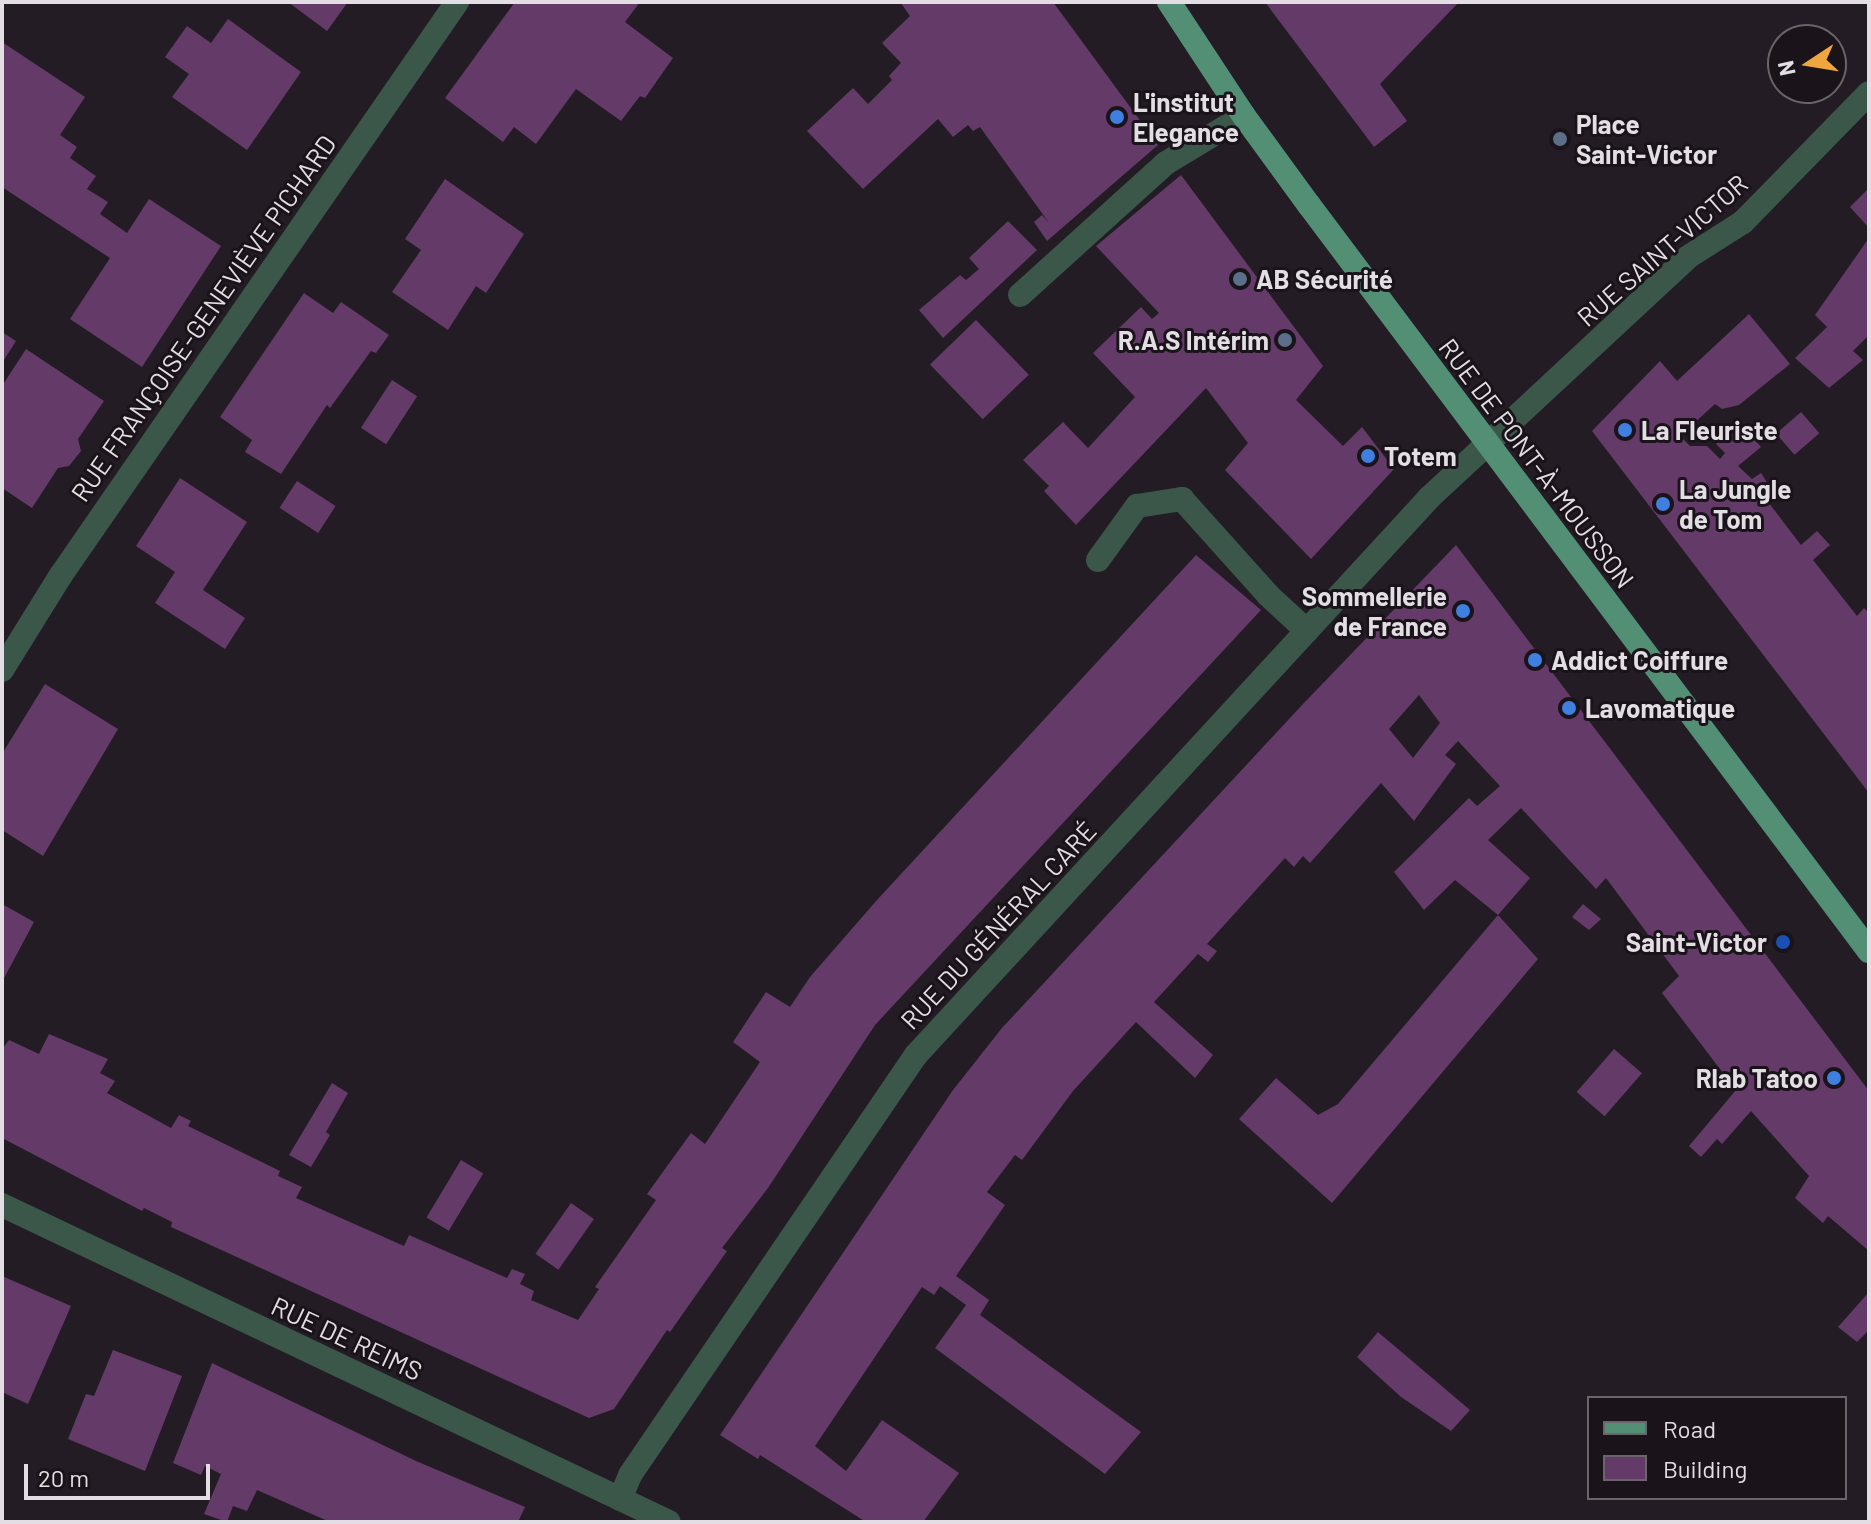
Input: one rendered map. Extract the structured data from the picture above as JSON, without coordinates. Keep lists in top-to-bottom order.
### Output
{
  "streets": {
    "main road": ["RUE DE PONT-À-MOUSSON"],
    "street": [
      "RUE SAINT-VICTOR",
      "RUE FRANÇOISE-GENEVIÈVE PICHARD",
      "RUE DU GÉNÉRAL CARÉ",
      "RUE DE REIMS"
    ]
  },
  "crossings": [
    ["RUE SAINT-VICTOR", "RUE DE PONT-À-MOUSSON"],
    ["RUE SAINT-VICTOR", "RUE DU GÉNÉRAL CARÉ"],
    ["RUE DE PONT-À-MOUSSON", "RUE DU GÉNÉRAL CARÉ"],
    ["RUE DU GÉNÉRAL CARÉ", "RUE DE REIMS"]
  ],
  "places": [
    "L'institut Elegance",
    "Place Saint-Victor",
    "AB Sécurité",
    "R.A.S Intérim",
    "La Fleuriste",
    "Totem",
    "La Jungle de Tom",
    "Sommellerie de France",
    "Addict Coiffure",
    "Lavomatique",
    "Saint-Victor",
    "Rlab Tatoo"
  ],
  "legend": ["Road", "Building"],
  "scale_bar": "20 m",
  "north": "left"
}
